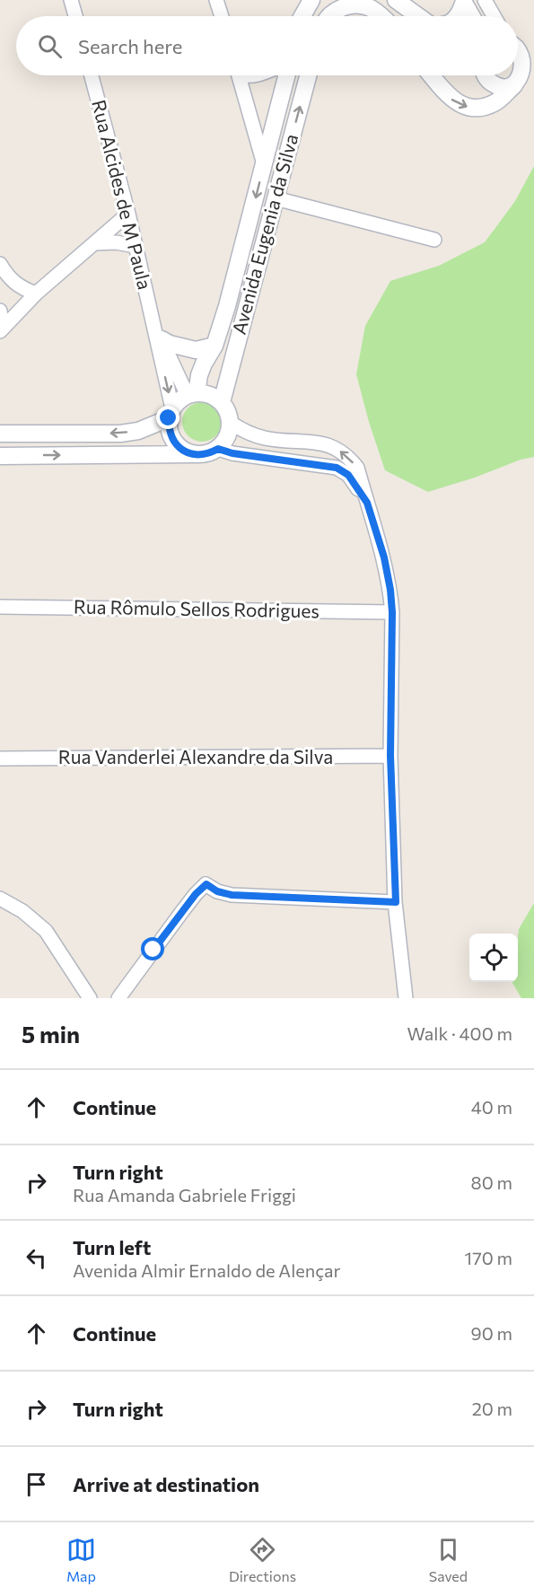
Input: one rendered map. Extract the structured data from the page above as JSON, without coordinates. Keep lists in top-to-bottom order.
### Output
{
  "streets": {
    "street": [
      "Rua Alcides de M Paula",
      "Avenida Eugenia da Silva",
      "Rua Rômulo Sellos Rodrigues",
      "Rua Vanderlei Alexandre da Silva"
    ]
  },
  "page": {
    "search": "Search here",
    "heading": ["5 min", "Walk · 400 m"],
    "list": [
      ["Continue", "40 m"],
      ["Turn right", "Rua Amanda Gabriele Friggi", "80 m"],
      ["Turn left", "Avenida Almir Ernaldo de Alençar", "170 m"],
      ["Continue", "90 m"],
      ["Turn right", "20 m"],
      "Arrive at destination"
    ],
    "nav": ["Map", "Directions", "Saved"]
  }
}
